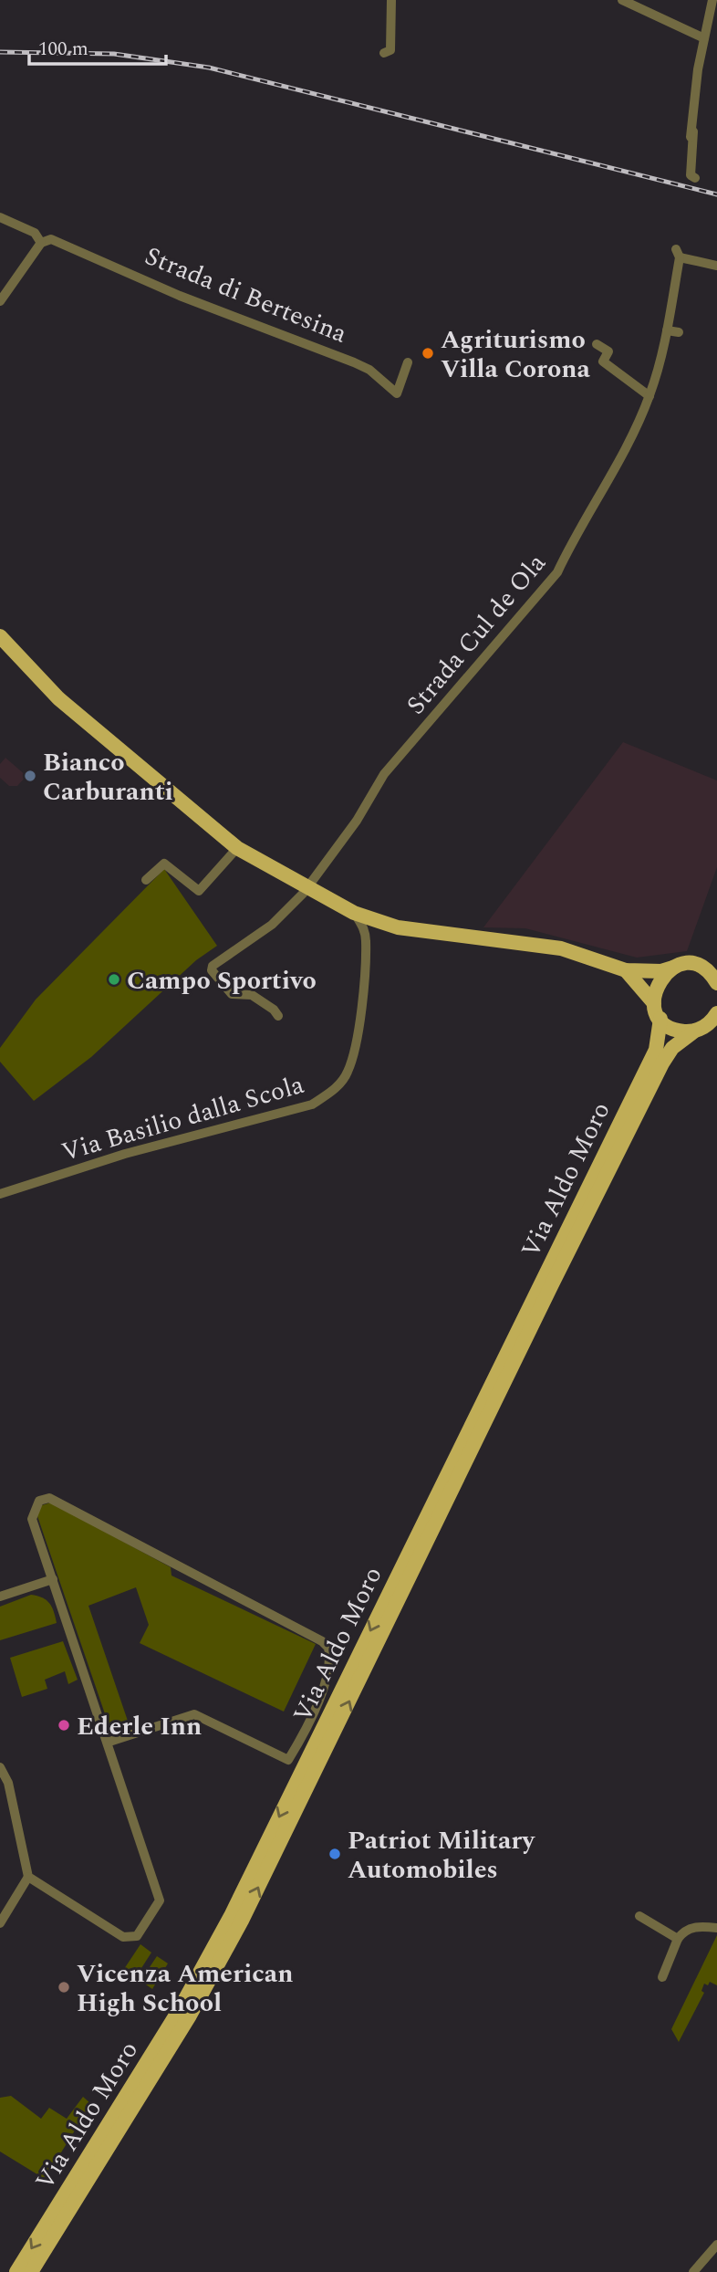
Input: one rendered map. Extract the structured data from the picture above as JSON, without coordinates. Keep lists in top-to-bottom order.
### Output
{
  "streets": {
    "main road": ["Via Aldo Moro"],
    "street": ["Strada di Bertesina", "Strada Cul de Ola", "Via Basilio dalla Scola"]
  },
  "places": [
    "Agriturismo Villa Corona",
    "Bianco Carburanti",
    "Campo Sportivo",
    "Ederle Inn",
    "Patriot Military Automobiles",
    "Vicenza American High School"
  ],
  "scale_bar": "100 m"
}
